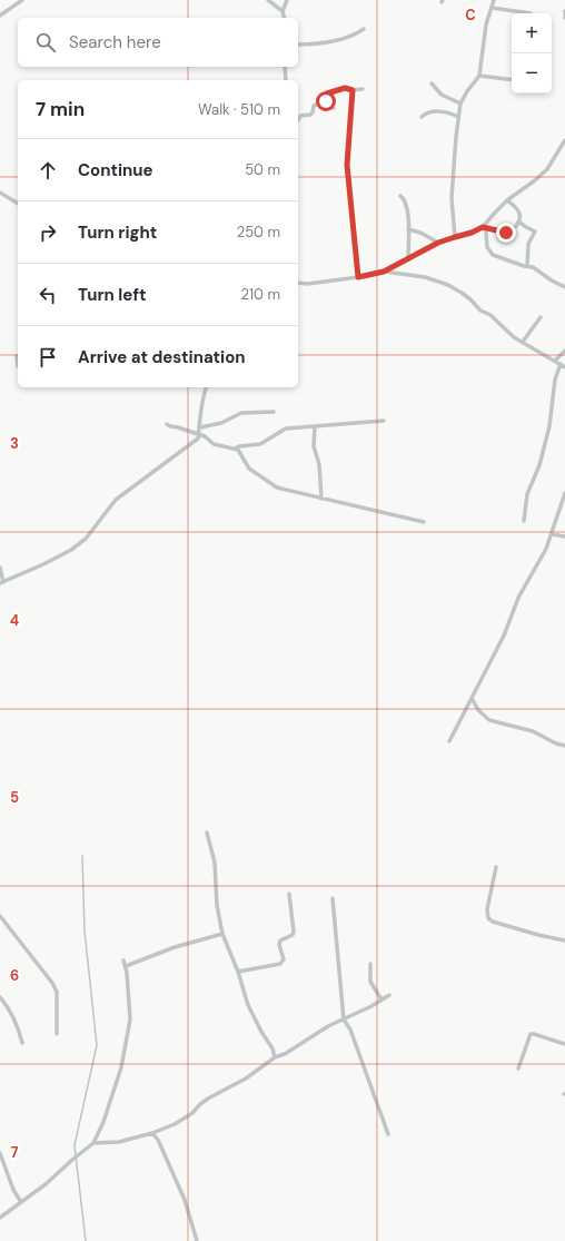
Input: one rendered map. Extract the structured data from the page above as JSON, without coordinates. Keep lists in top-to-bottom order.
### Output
{
  "page": {
    "map_buttons": ["+", "−"],
    "search": "Search here",
    "heading": ["7 min", "Walk · 510 m"],
    "list": [
      ["Continue", "50 m"],
      ["Turn right", "250 m"],
      ["Turn left", "210 m"],
      "Arrive at destination"
    ]
  },
  "grid": {
    "columns": ["C"],
    "rows": [
      "3",
      "4",
      "5",
      "6",
      "7"
    ]
  }
}
